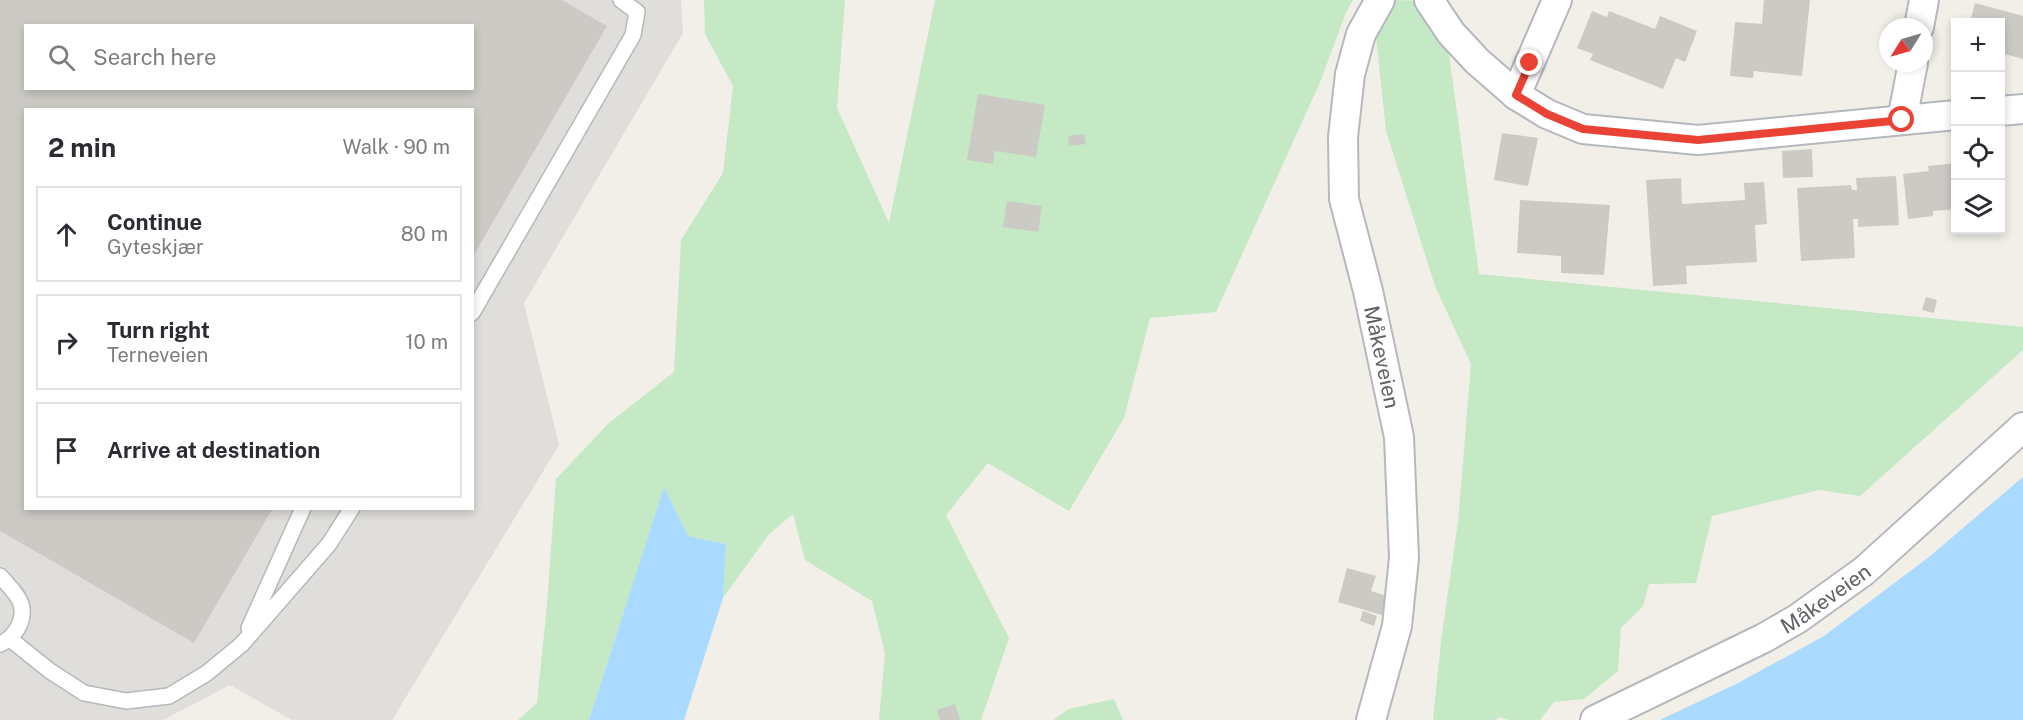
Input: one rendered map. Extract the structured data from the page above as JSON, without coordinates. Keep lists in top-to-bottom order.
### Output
{
  "streets": {
    "street": ["Måkeveien"]
  },
  "north": "bottom left",
  "page": {
    "map_buttons": ["+", "−"],
    "search": "Search here",
    "heading": ["2 min", "Walk · 90 m"],
    "list": [
      ["Continue", "Gyteskjær", "80 m"],
      ["Turn right", "Terneveien", "10 m"],
      "Arrive at destination"
    ]
  }
}
